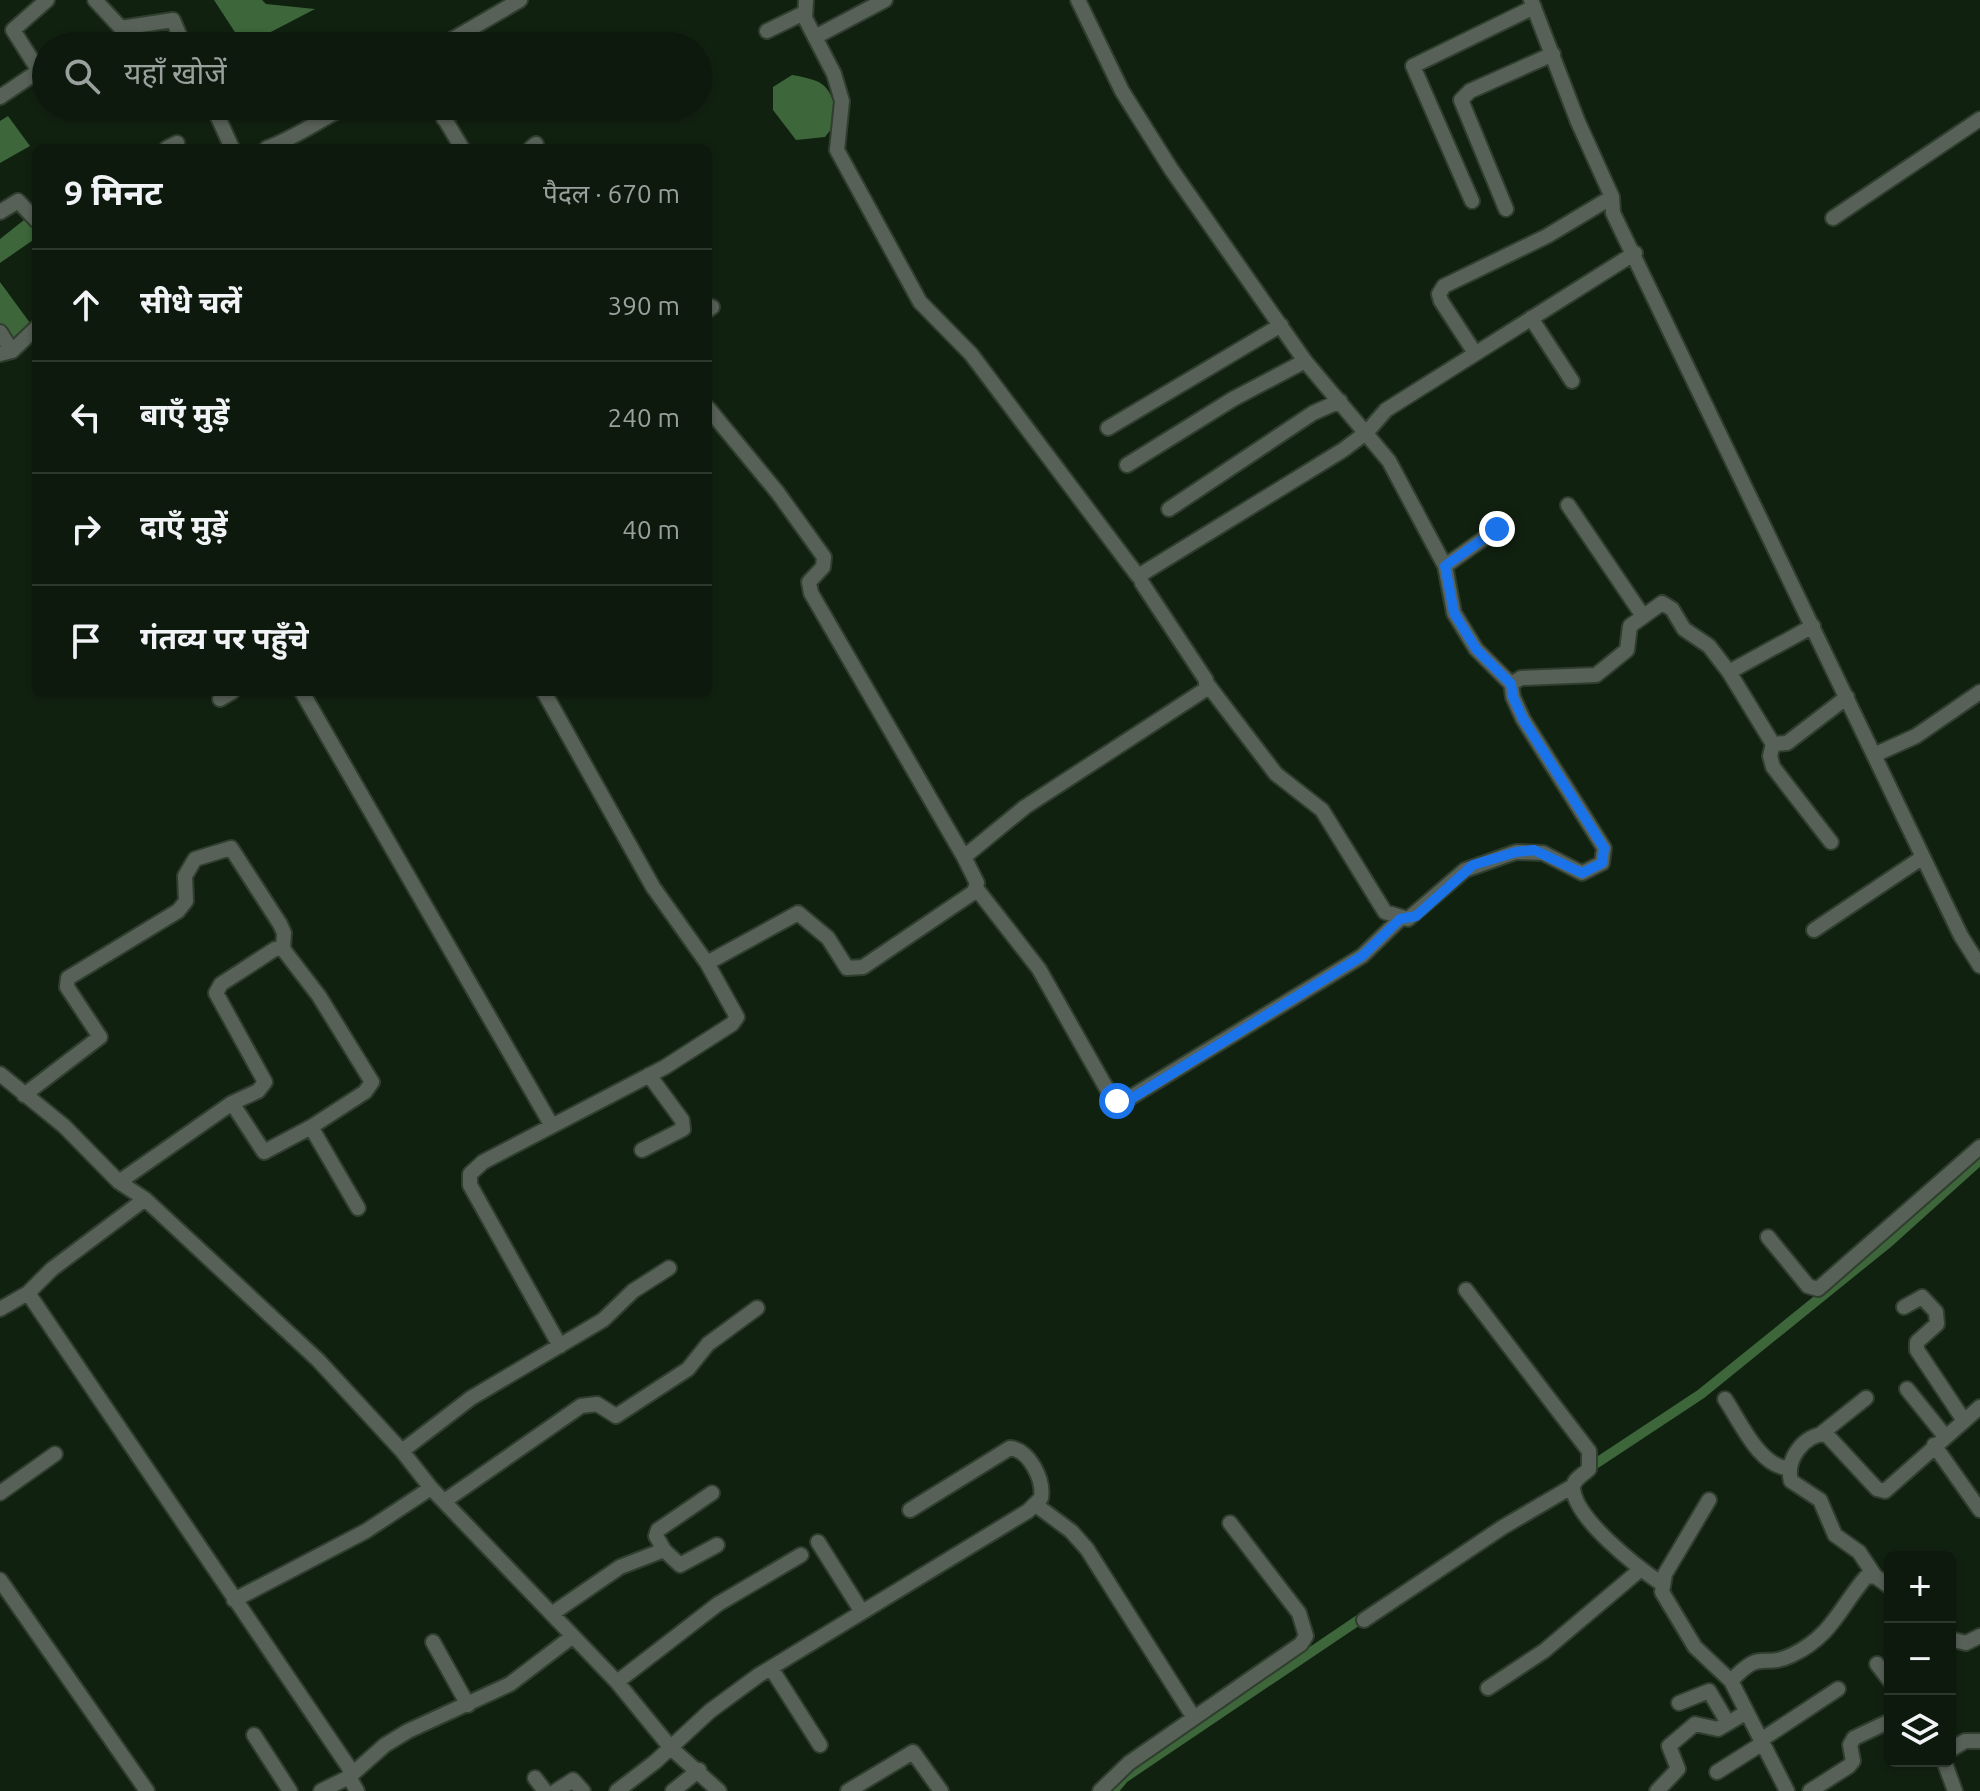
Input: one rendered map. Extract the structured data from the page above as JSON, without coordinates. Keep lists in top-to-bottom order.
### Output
{
  "page": {
    "search": "यहाँ खोजें",
    "heading": ["9 मिनट", "पैदल · 670 m"],
    "list": [
      ["सीधे चलें", "390 m"],
      ["बाएँ मुड़ें", "240 m"],
      ["दाएँ मुड़ें", "40 m"],
      "गंतव्य पर पहुँचे"
    ],
    "map_buttons": ["+", "−"]
  }
}
